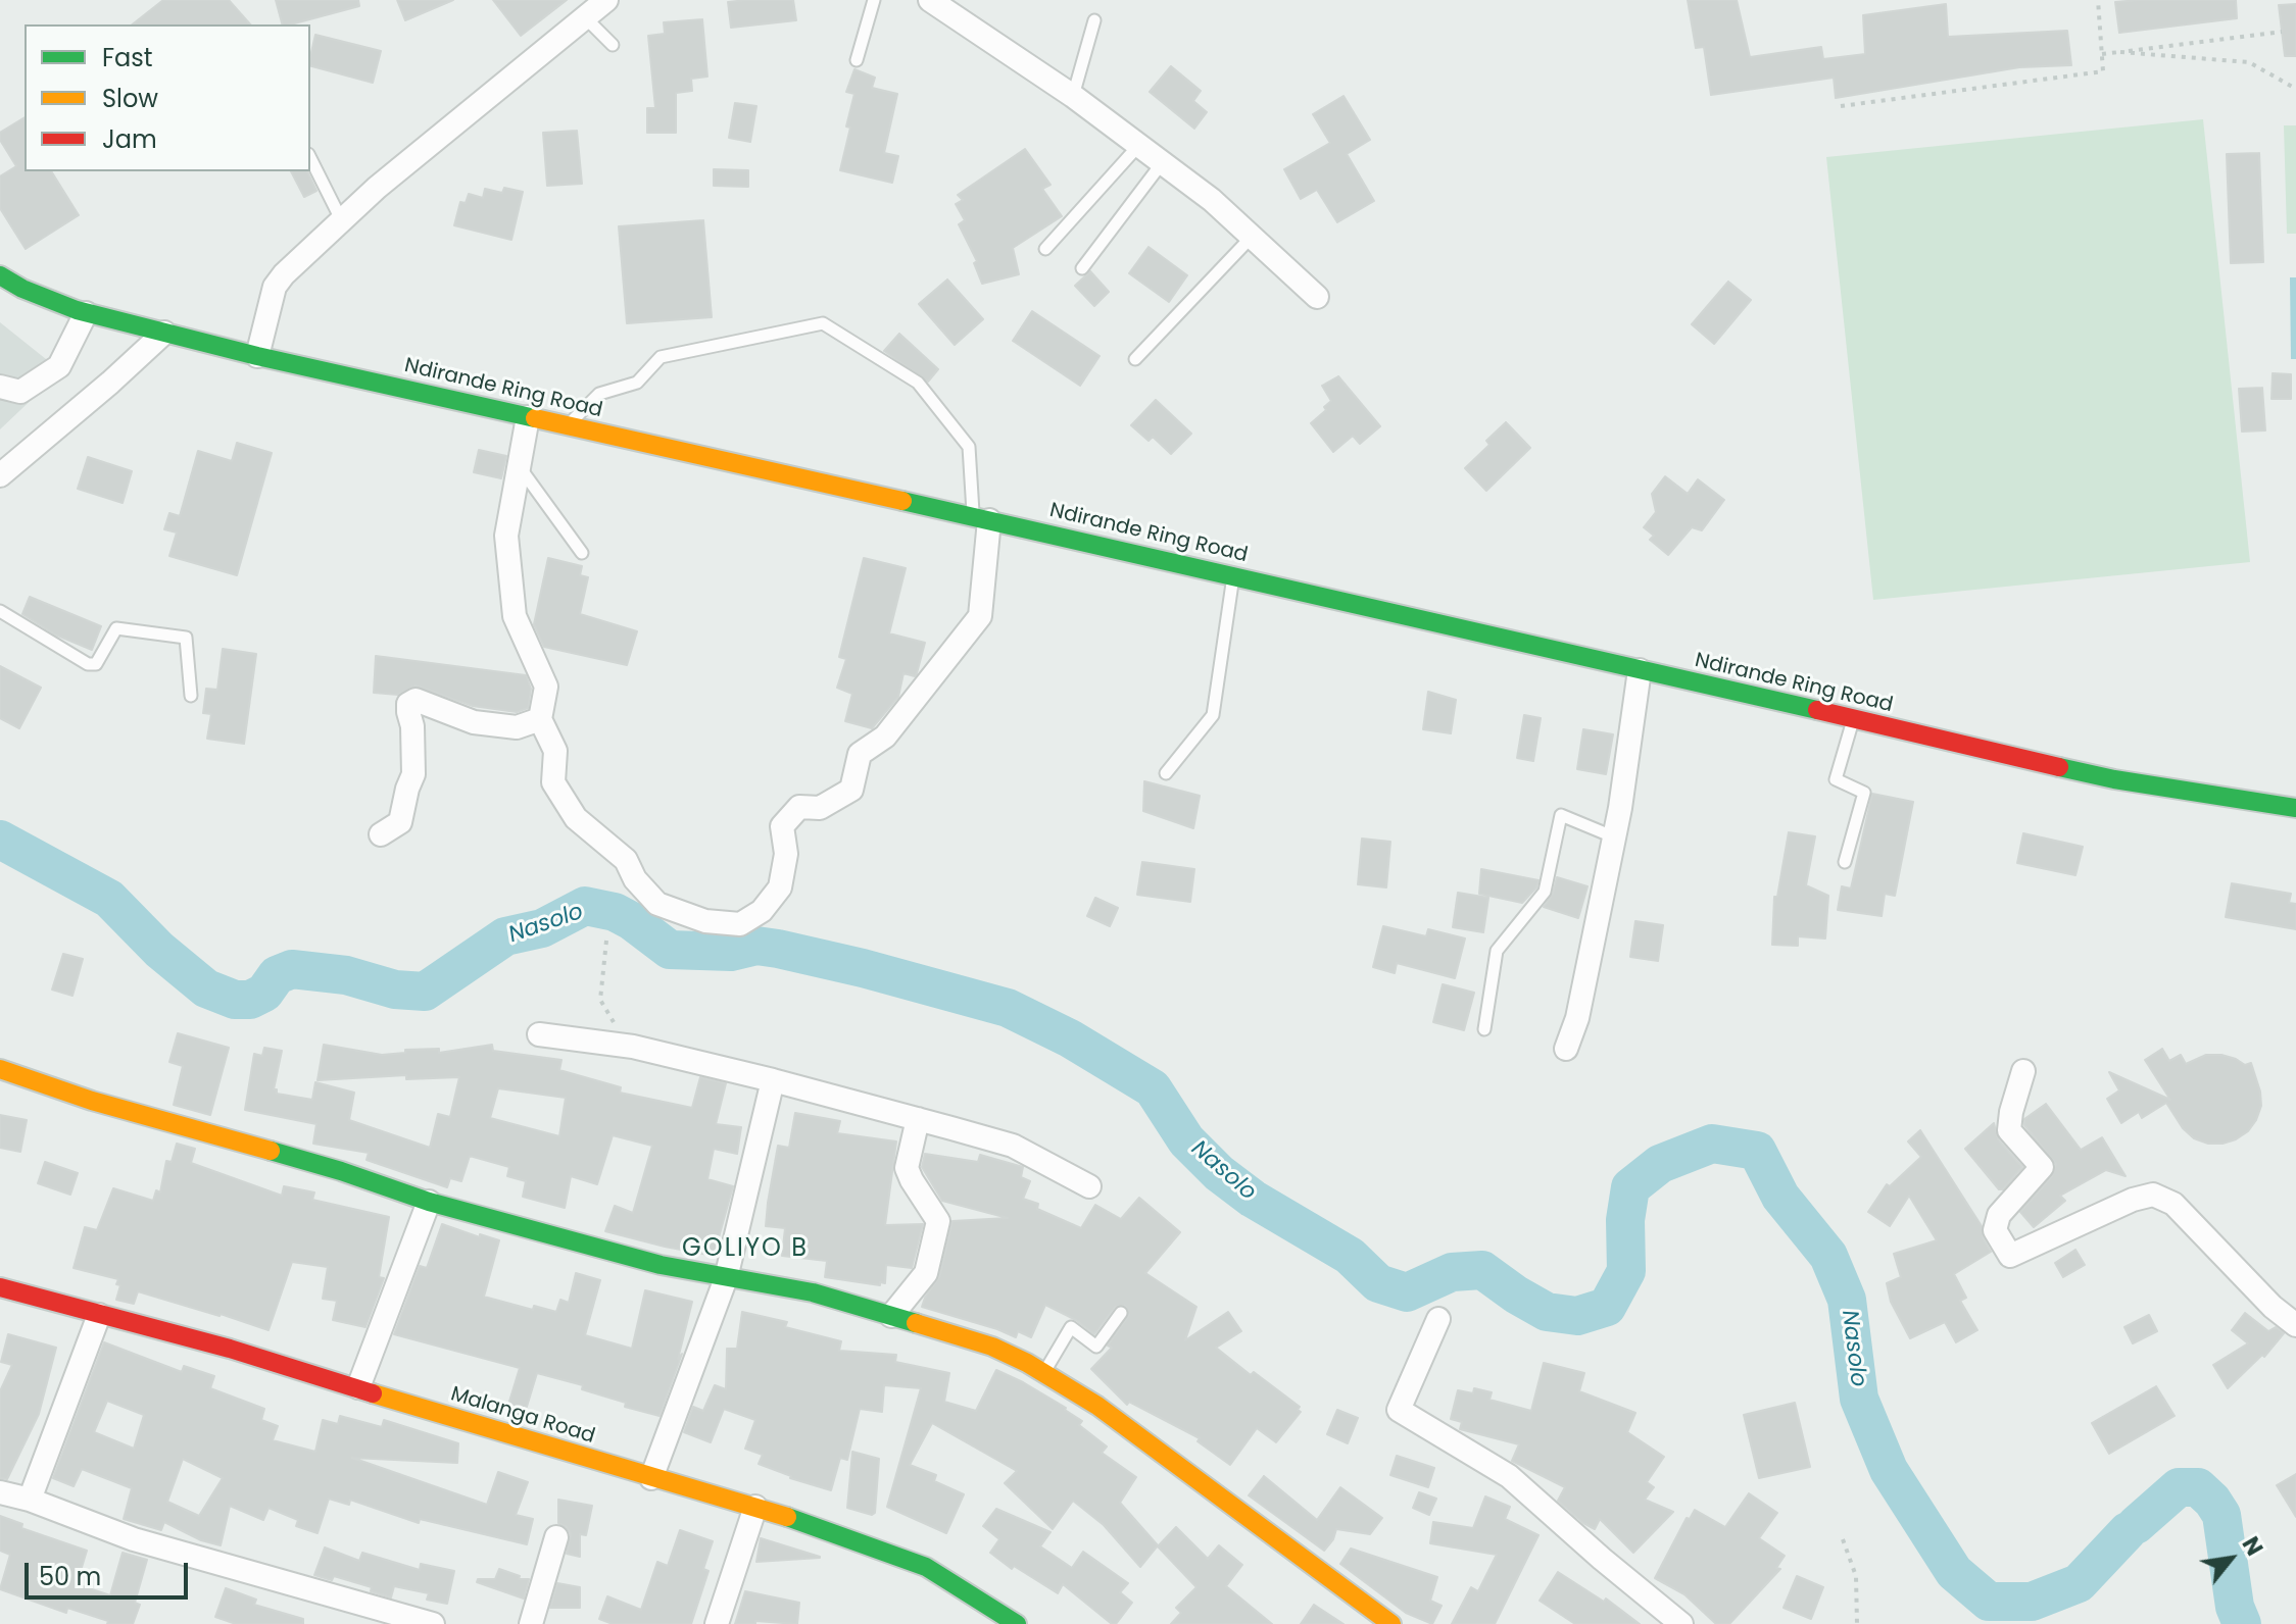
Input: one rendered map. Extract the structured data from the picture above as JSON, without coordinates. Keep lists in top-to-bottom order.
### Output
{
  "streets": {
    "street": ["Ndirande Ring Road", "Malanga Road"]
  },
  "districts": ["GOLIYO B"],
  "water": ["Nasolo"],
  "legend": ["Fast", "Slow", "Jam"],
  "scale_bar": "50 m",
  "north": "top right"
}
